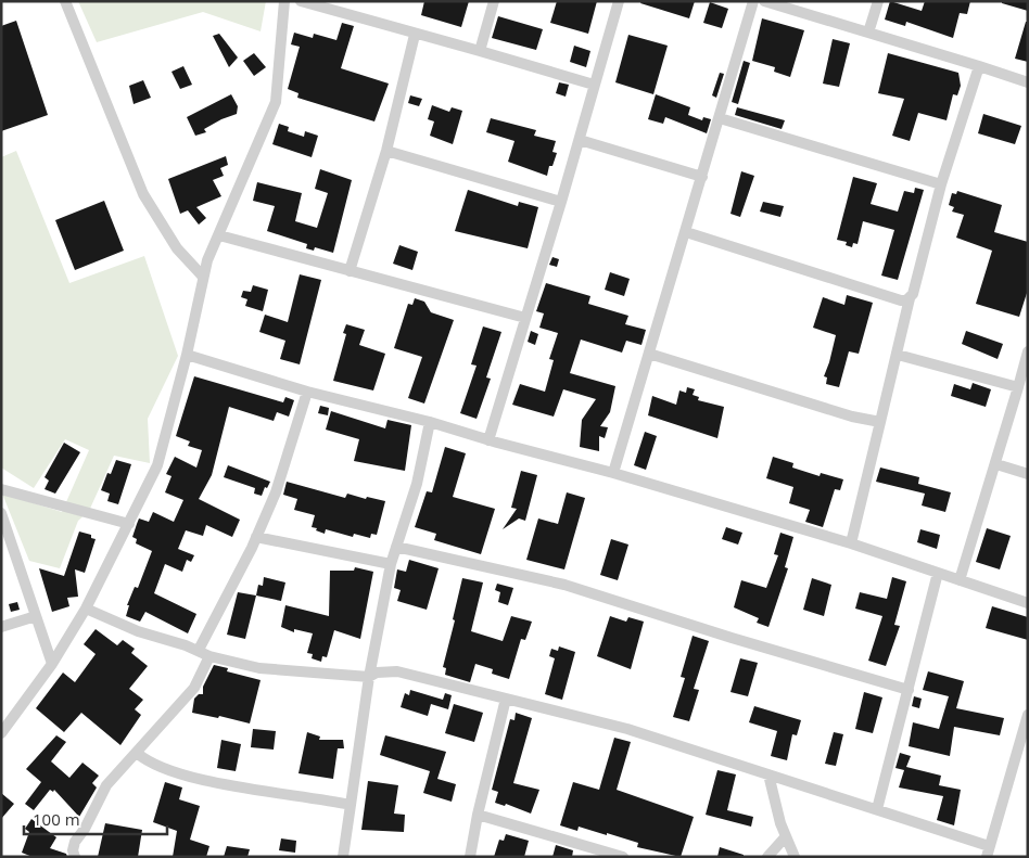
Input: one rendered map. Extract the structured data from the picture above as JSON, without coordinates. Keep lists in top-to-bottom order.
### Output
{
  "scale_bar": "100 m"
}
